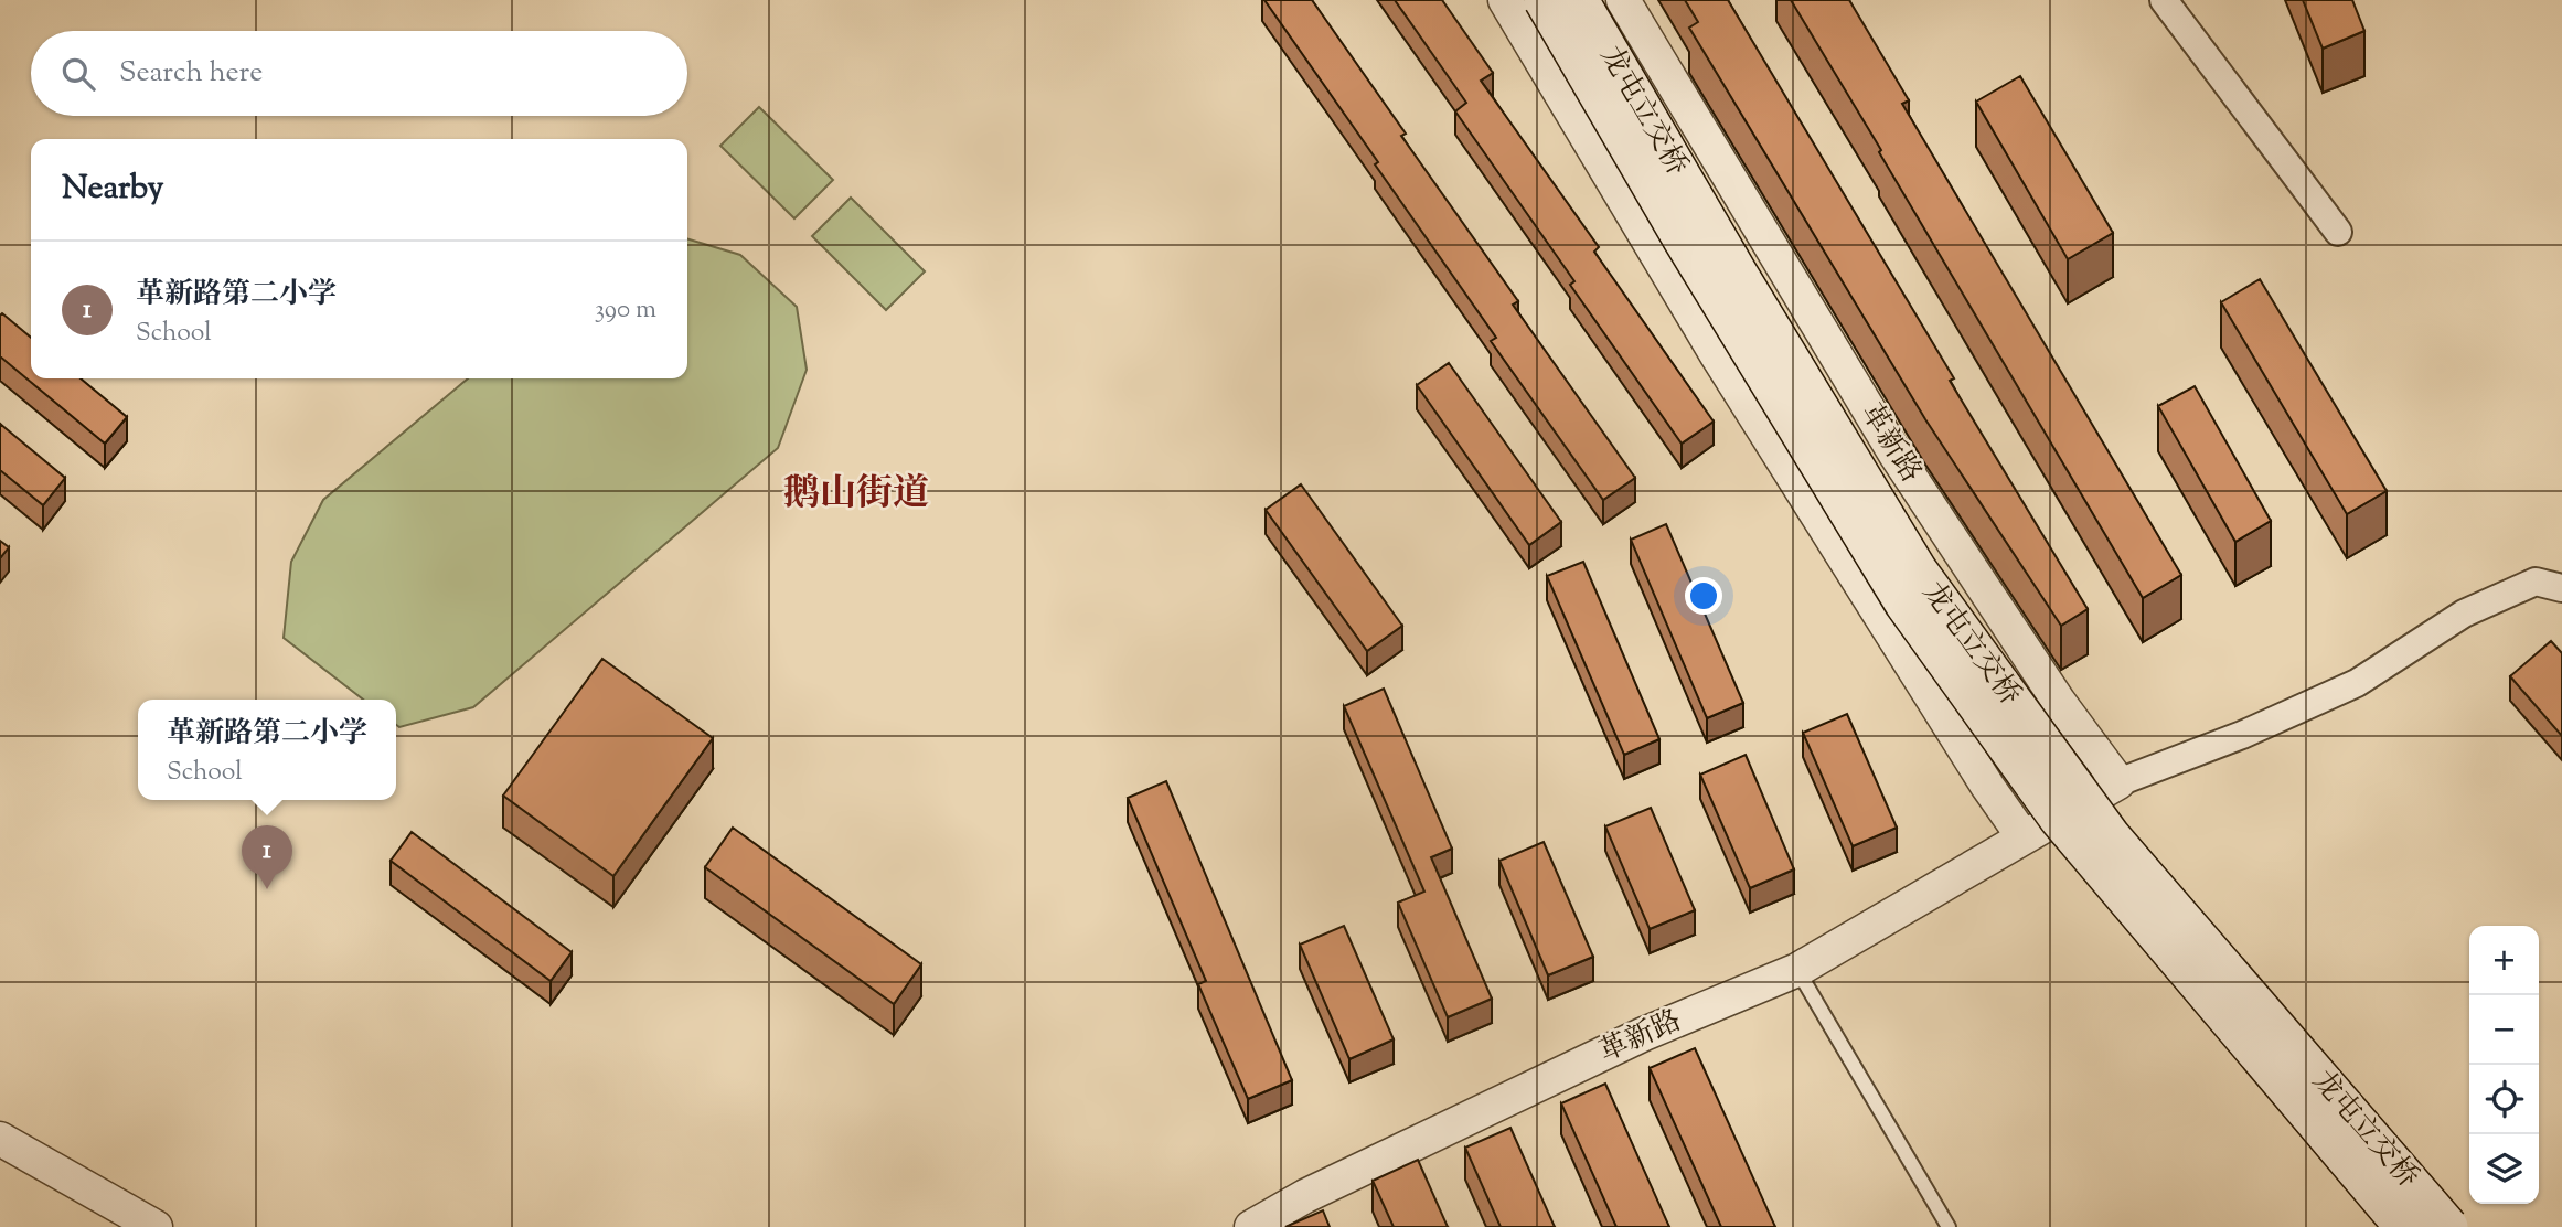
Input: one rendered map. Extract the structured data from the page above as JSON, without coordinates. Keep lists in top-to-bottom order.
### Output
{
  "streets": {
    "main road": ["龙屯立交桥"],
    "street": ["革新路"]
  },
  "districts": ["鹅山街道"],
  "page": {
    "search": "Search here",
    "heading": "Nearby",
    "list": [
      {
        "mark": "1",
        "name": "革新路第二小学",
        "note": "School",
        "value": "390 m"
      }
    ],
    "popup": ["革新路第二小学", "School"],
    "pins": "1",
    "map_buttons": ["+", "−"]
  }
}
